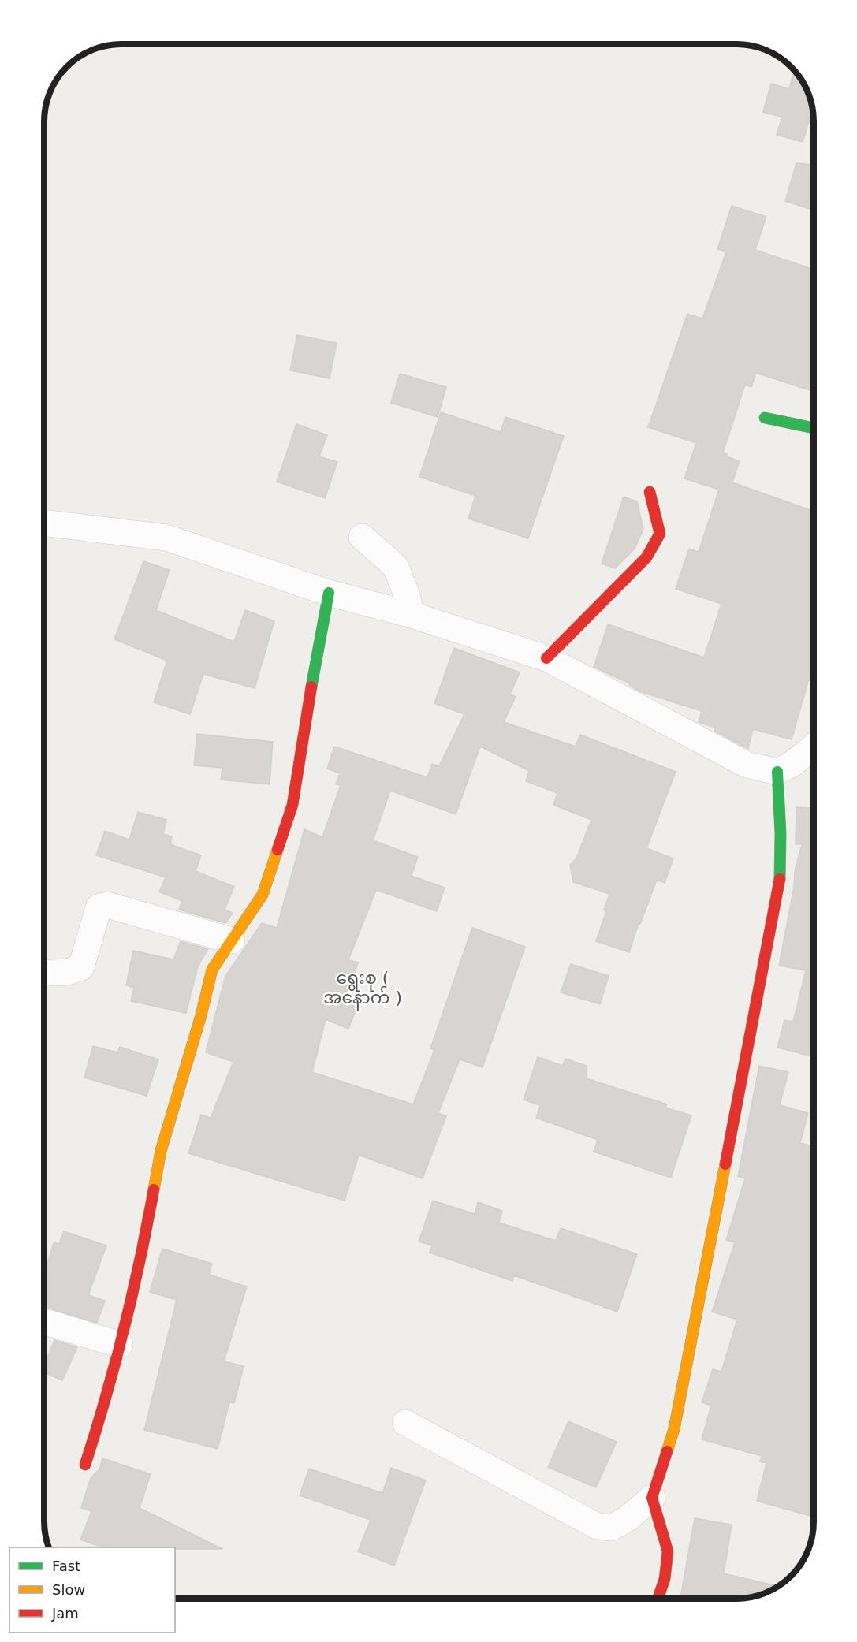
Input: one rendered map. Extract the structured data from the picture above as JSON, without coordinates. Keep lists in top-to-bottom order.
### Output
{
  "districts": ["ရွေးစု ( အနောက် )"],
  "legend": ["Fast", "Slow", "Jam"]
}
